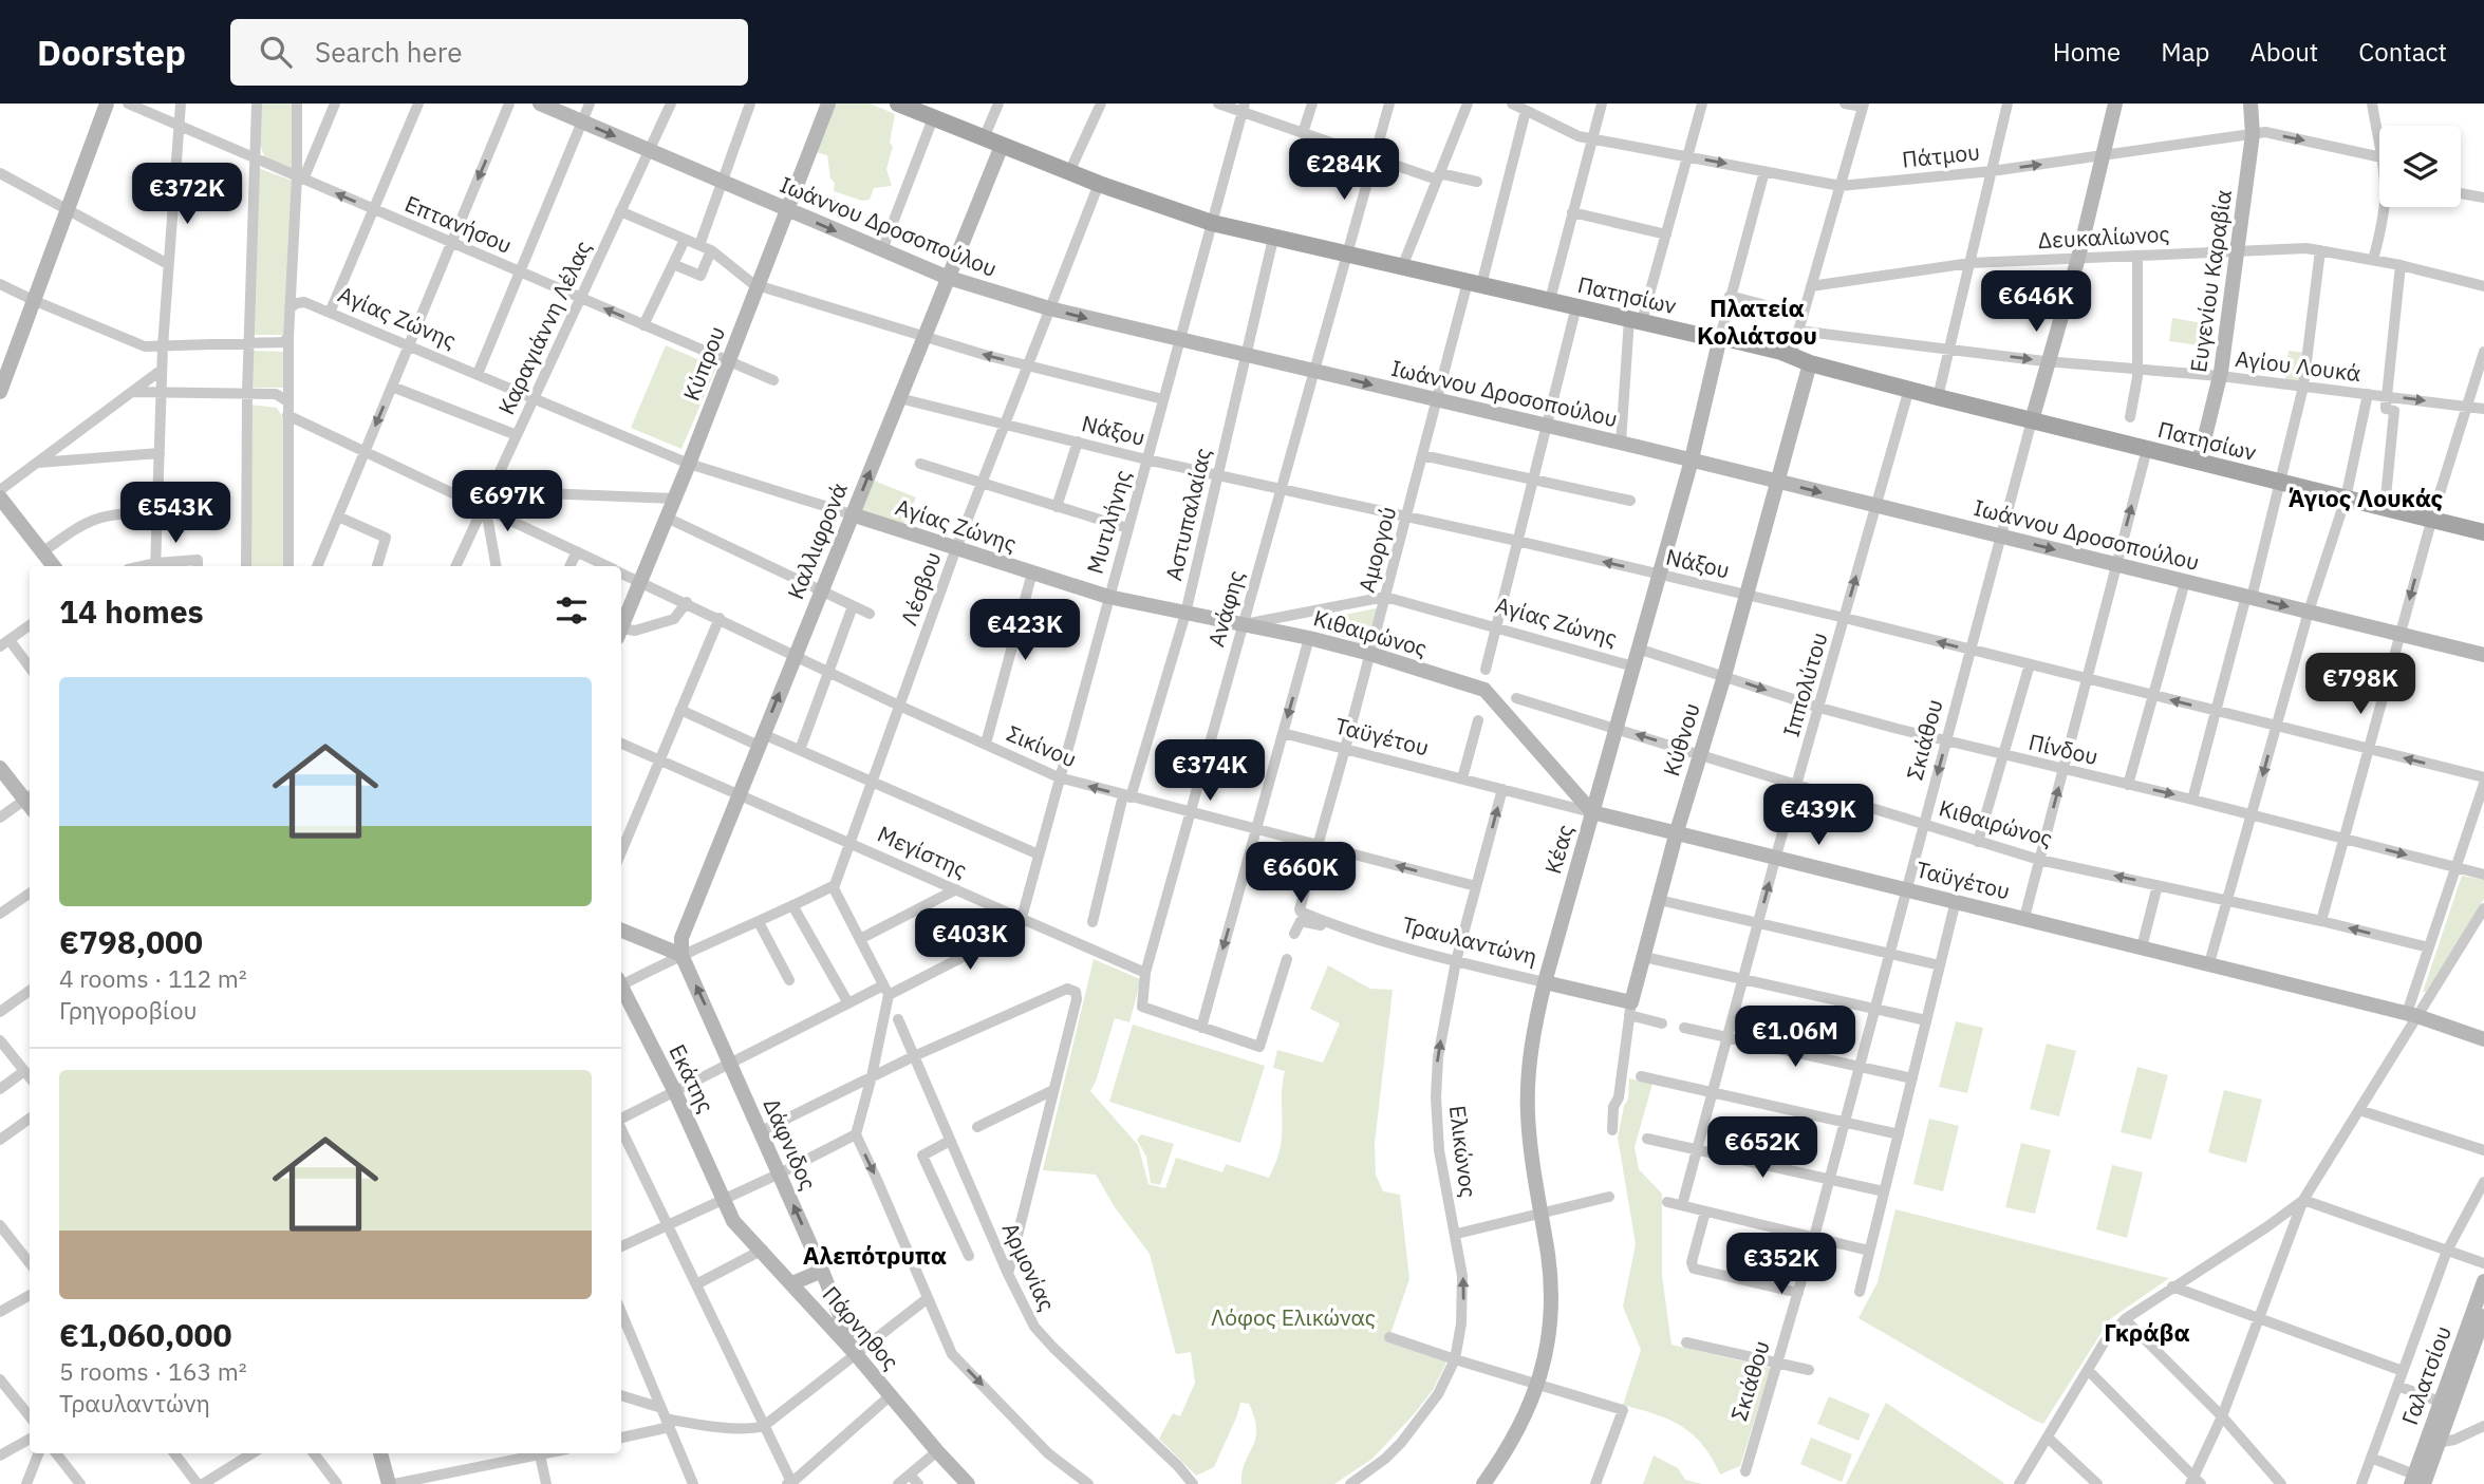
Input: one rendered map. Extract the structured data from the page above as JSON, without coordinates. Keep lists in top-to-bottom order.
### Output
{
  "streets": {
    "main road": ["Πατησίων"],
    "street": [
      "Πάτμου",
      "Επτανήσου",
      "Ιωάννου Δροσοπούλου",
      "Δευκαλίωνος",
      "Ευγενίου Καραβία",
      "Αγίας Ζώνης",
      "Καραγιάννη Λέλας",
      "Κύπρου",
      "Αγίου Λουκά",
      "Νάξου",
      "Αστυπαλαίας",
      "Μυτιλήνης",
      "Καλλιφρονά",
      "Αμοργού",
      "Λέσβου",
      "Ανάφης",
      "Κιθαιρώνος",
      "Ιππολύτου",
      "Ταϋγέτου",
      "Κύθνου",
      "Σκιάθου",
      "Σικίνου",
      "Πίνδου",
      "Κέας",
      "Μεγίστης",
      "Τραυλαντώνη",
      "Εκάτης",
      "Δάφνιδος",
      "Ελικώνος",
      "Αρμονίας",
      "Πάρνηθος",
      "Γαλατσίου"
    ]
  },
  "crossings": [
    ["Πάτμου", "Ευγενίου Καραβία"],
    ["Πάτμου", "Αμοργού"],
    ["Πάτμου", "Σκιάθου"],
    ["Επτανήσου", "Καραγιάννη Λέλας"],
    ["Επτανήσου", "Κύπρου"],
    ["Ιωάννου Δροσοπούλου", "Καραγιάννη Λέλας"],
    ["Ιωάννου Δροσοπούλου", "Κύπρου"],
    ["Ιωάννου Δροσοπούλου", "Αστυπαλαίας"],
    ["Ιωάννου Δροσοπούλου", "Μυτιλήνης"],
    ["Ιωάννου Δροσοπούλου", "Καλλιφρονά"],
    ["Ιωάννου Δροσοπούλου", "Αμοργού"],
    ["Ιωάννου Δροσοπούλου", "Λέσβου"],
    ["Ιωάννου Δροσοπούλου", "Ανάφης"],
    ["Ιωάννου Δροσοπούλου", "Ιππολύτου"],
    ["Ιωάννου Δροσοπούλου", "Κύθνου"],
    ["Ιωάννου Δροσοπούλου", "Σκιάθου"],
    ["Ιωάννου Δροσοπούλου", "Κέας"],
    ["Δευκαλίωνος", "Ευγενίου Καραβία"],
    ["Δευκαλίωνος", "Σκιάθου"],
    ["Ευγενίου Καραβία", "Πατησίων"],
    ["Ευγενίου Καραβία", "Αγίου Λουκά"],
    ["Πατησίων", "Αστυπαλαίας"],
    ["Πατησίων", "Μυτιλήνης"],
    ["Πατησίων", "Καλλιφρονά"],
    ["Πατησίων", "Αμοργού"],
    ["Πατησίων", "Λέσβου"],
    ["Πατησίων", "Ανάφης"],
    ["Πατησίων", "Ιππολύτου"],
    ["Πατησίων", "Κύθνου"],
    ["Πατησίων", "Σκιάθου"],
    ["Πατησίων", "Κέας"],
    ["Αγίας Ζώνης", "Καραγιάννη Λέλας"],
    ["Αγίας Ζώνης", "Κύπρου"],
    ["Αγίας Ζώνης", "Αστυπαλαίας"],
    ["Αγίας Ζώνης", "Μυτιλήνης"],
    ["Αγίας Ζώνης", "Καλλιφρονά"],
    ["Αγίας Ζώνης", "Αμοργού"],
    ["Αγίας Ζώνης", "Λέσβου"],
    ["Αγίας Ζώνης", "Ανάφης"],
    ["Αγίας Ζώνης", "Κιθαιρώνος"],
    ["Αγίας Ζώνης", "Κέας"],
    ["Καραγιάννη Λέλας", "Σικίνου"],
    ["Κύπρου", "Σικίνου"],
    ["Αγίου Λουκά", "Σκιάθου"],
    ["Νάξου", "Αστυπαλαίας"],
    ["Νάξου", "Μυτιλήνης"],
    ["Νάξου", "Καλλιφρονά"],
    ["Νάξου", "Αμοργού"],
    ["Νάξου", "Λέσβου"],
    ["Νάξου", "Ανάφης"],
    ["Νάξου", "Ιππολύτου"],
    ["Νάξου", "Κύθνου"],
    ["Νάξου", "Σκιάθου"],
    ["Νάξου", "Κέας"],
    ["Αστυπαλαίας", "Σικίνου"],
    ["Μυτιλήνης", "Σικίνου"],
    ["Μυτιλήνης", "Μεγίστης"],
    ["Καλλιφρονά", "Σικίνου"],
    ["Καλλιφρονά", "Μεγίστης"],
    ["Καλλιφρονά", "Δάφνιδος"],
    ["Αμοργού", "Κιθαιρώνος"],
    ["Αμοργού", "Ταϋγέτου"],
    ["Αμοργού", "Σικίνου"],
    ["Αμοργού", "Τραυλαντώνη"],
    ["Λέσβου", "Σικίνου"],
    ["Λέσβου", "Μεγίστης"],
    ["Ανάφης", "Κιθαιρώνος"],
    ["Ανάφης", "Σικίνου"],
    ["Ανάφης", "Μεγίστης"],
    ["Κιθαιρώνος", "Ιππολύτου"],
    ["Κιθαιρώνος", "Ταϋγέτου"],
    ["Κιθαιρώνος", "Κύθνου"],
    ["Κιθαιρώνος", "Σκιάθου"],
    ["Κιθαιρώνος", "Κέας"],
    ["Ιππολύτου", "Ταϋγέτου"],
    ["Ιππολύτου", "Πίνδου"],
    ["Ταϋγέτου", "Κύθνου"],
    ["Ταϋγέτου", "Σκιάθου"],
    ["Ταϋγέτου", "Κέας"],
    ["Ταϋγέτου", "Ελικώνος"],
    ["Κύθνου", "Πίνδου"],
    ["Κύθνου", "Τραυλαντώνη"],
    ["Σκιάθου", "Πίνδου"],
    ["Σικίνου", "Ελικώνος"],
    ["Πίνδου", "Κέας"],
    ["Κέας", "Τραυλαντώνη"],
    ["Τραυλαντώνη", "Ελικώνος"],
    ["Εκάτης", "Πάρνηθος"],
    ["Δάφνιδος", "Πάρνηθος"]
  ],
  "one_way": ["Πάτμου", "Ελικώνος"],
  "districts": [
    "Πλατεία Κολιάτσου",
    "Άγιος Λουκάς",
    "Αλεπότρυπα",
    "Γκράβα"
  ],
  "parks": ["Λόφος Ελικώνας"],
  "page": {
    "header": "Doorstep",
    "search": "Search here",
    "nav": [
      "Home",
      "Map",
      "About",
      "Contact"
    ],
    "price": [
      "€284K",
      "€372K",
      "€646K",
      "€697K",
      "€543K",
      "€423K",
      "€798K",
      "€374K",
      "€439K",
      "€660K",
      "€403K",
      "€1.06M",
      "€652K",
      "€352K"
    ],
    "heading": "14 homes",
    "list": [
      {
        "name": "€798,000",
        "note": "4 rooms · 112 m² · Γρηγοροβίου"
      },
      {
        "name": "€1,060,000",
        "note": "5 rooms · 163 m² · Τραυλαντώνη"
      }
    ]
  }
}
